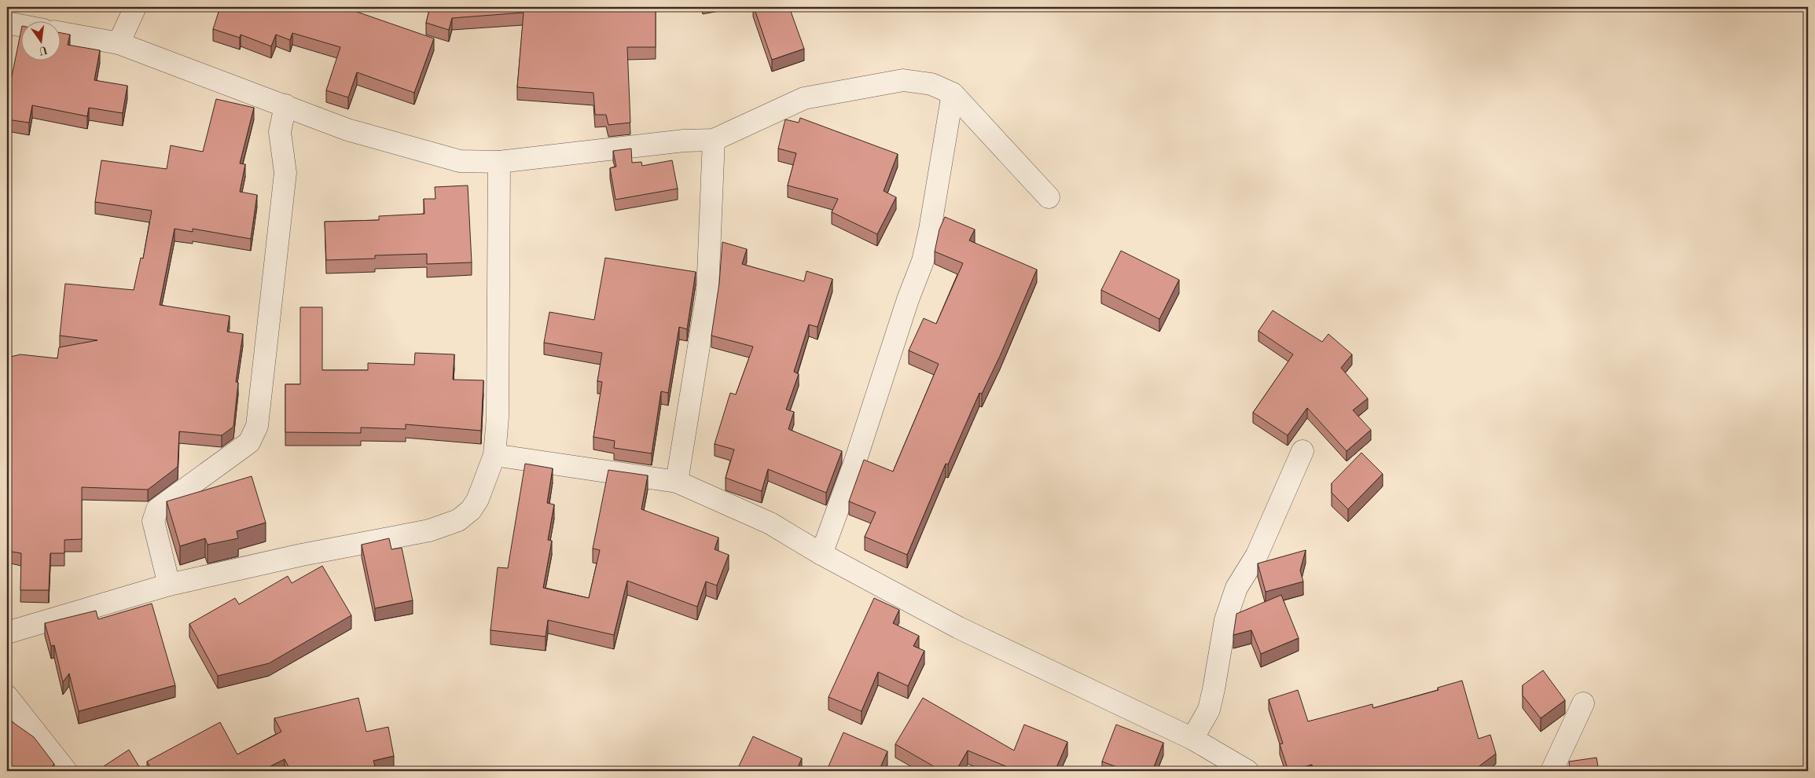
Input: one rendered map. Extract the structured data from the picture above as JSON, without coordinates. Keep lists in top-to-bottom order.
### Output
{
  "north": "bottom"
}
